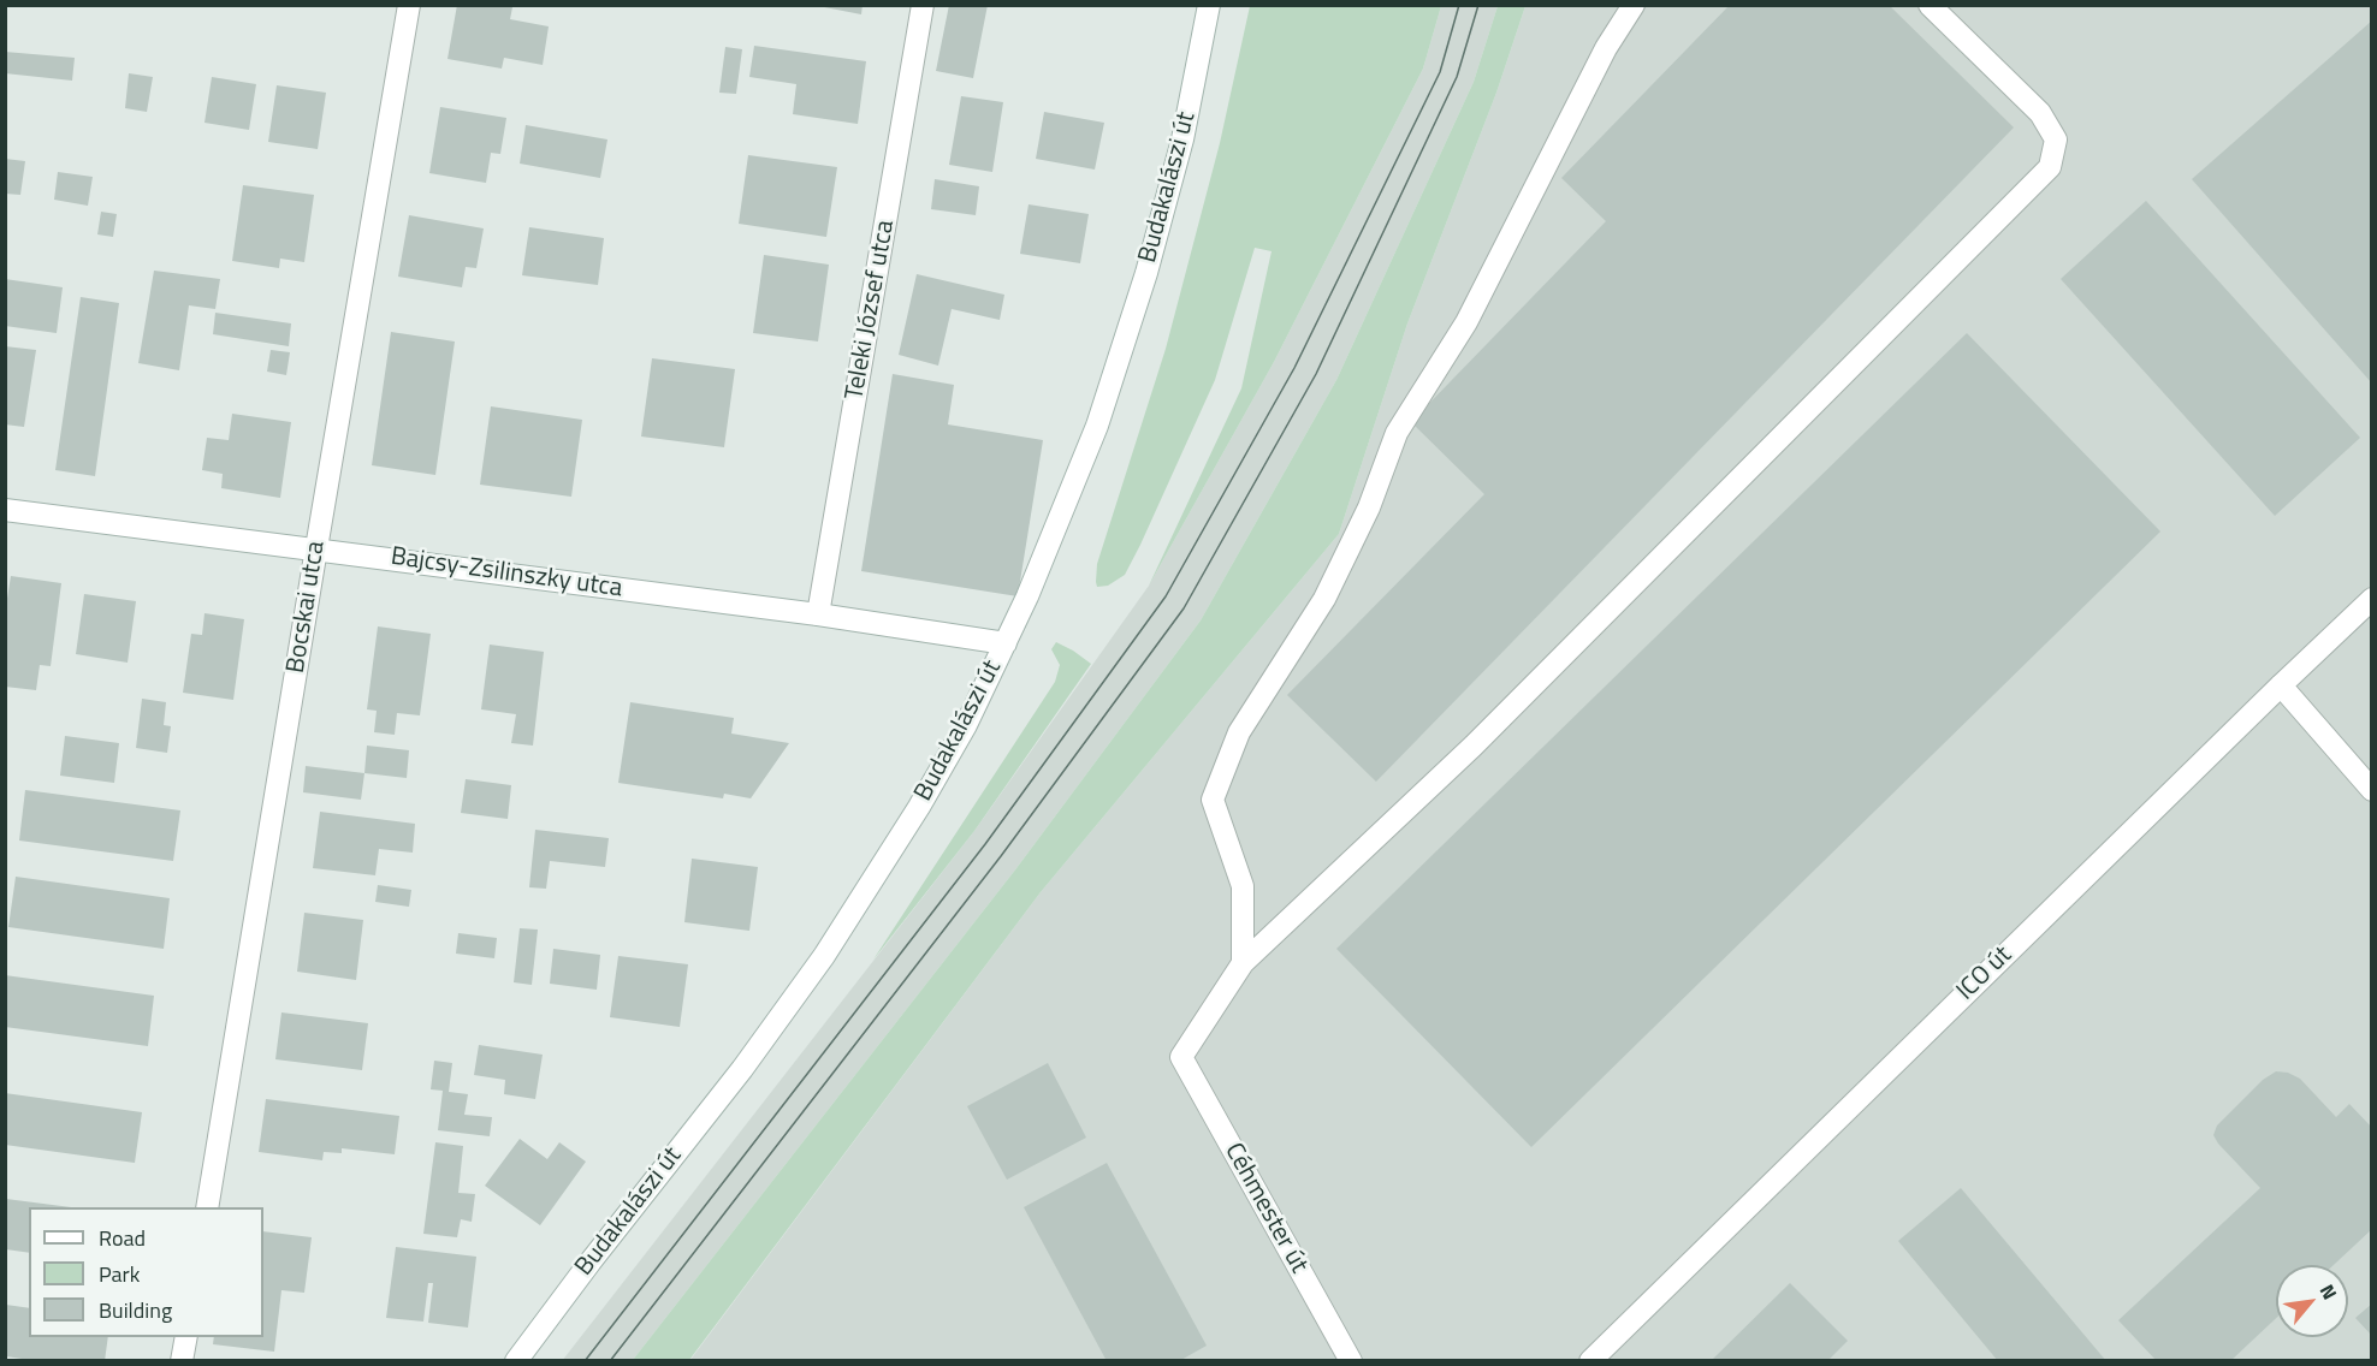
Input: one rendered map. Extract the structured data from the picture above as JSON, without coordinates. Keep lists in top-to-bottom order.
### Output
{
  "streets": {
    "street": [
      "Budakalászi út",
      "Teleki József utca",
      "Bajcsy-Zsilinszky utca",
      "Bocskai utca",
      "ICO út",
      "Céhmester út"
    ]
  },
  "crossings": [
    ["Budakalászi út", "Bajcsy-Zsilinszky utca"],
    ["Teleki József utca", "Bajcsy-Zsilinszky utca"],
    ["Bajcsy-Zsilinszky utca", "Bocskai utca"]
  ],
  "legend": ["Road", "Park", "Building"],
  "north": "top right"
}
